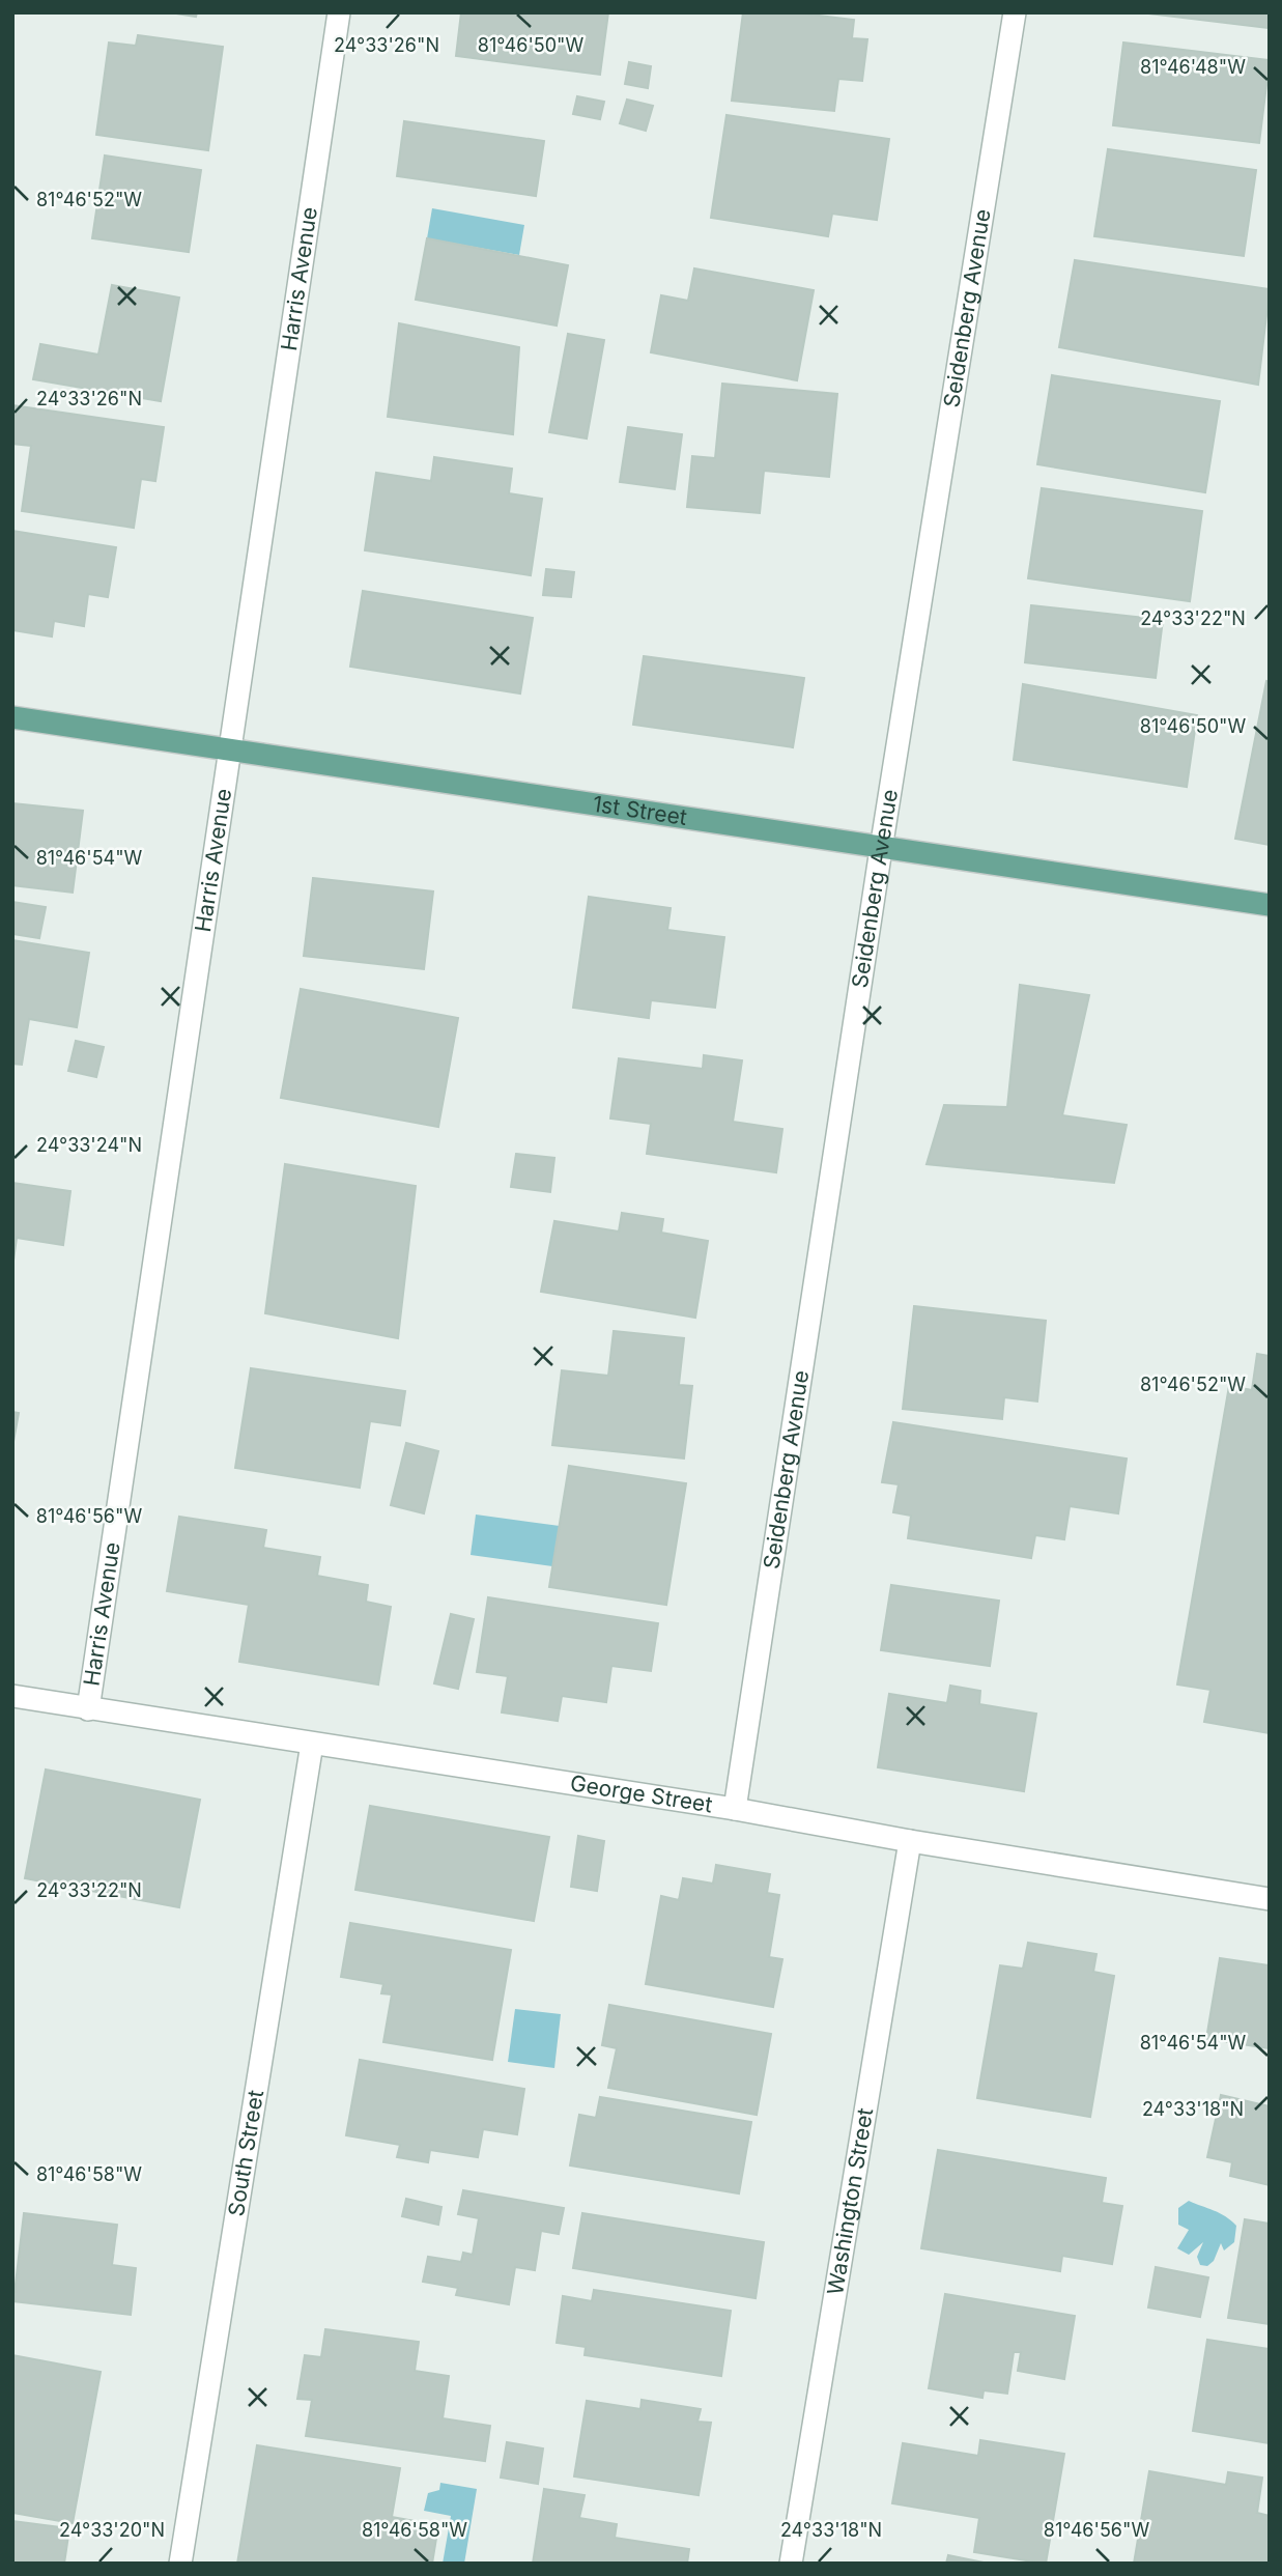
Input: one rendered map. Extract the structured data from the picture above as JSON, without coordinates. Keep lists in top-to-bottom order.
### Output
{
  "streets": {
    "main road": ["1st Street"],
    "street": [
      "Harris Avenue",
      "Seidenberg Avenue",
      "George Street",
      "South Street",
      "Washington Street"
    ]
  },
  "crossings": [
    ["Harris Avenue", "1st Street"],
    ["Harris Avenue", "George Street"],
    ["Seidenberg Avenue", "1st Street"],
    ["Seidenberg Avenue", "George Street"],
    ["George Street", "South Street"],
    ["George Street", "Washington Street"]
  ],
  "coordinates": [
    "81°46'50\"W",
    "24°33'26\"N",
    "81°46'48\"W",
    "81°46'52\"W",
    "24°33'22\"N",
    "81°46'54\"W",
    "24°33'24\"N",
    "81°46'56\"W",
    "24°33'18\"N",
    "81°46'58\"W",
    "24°33'20\"N"
  ]
}
